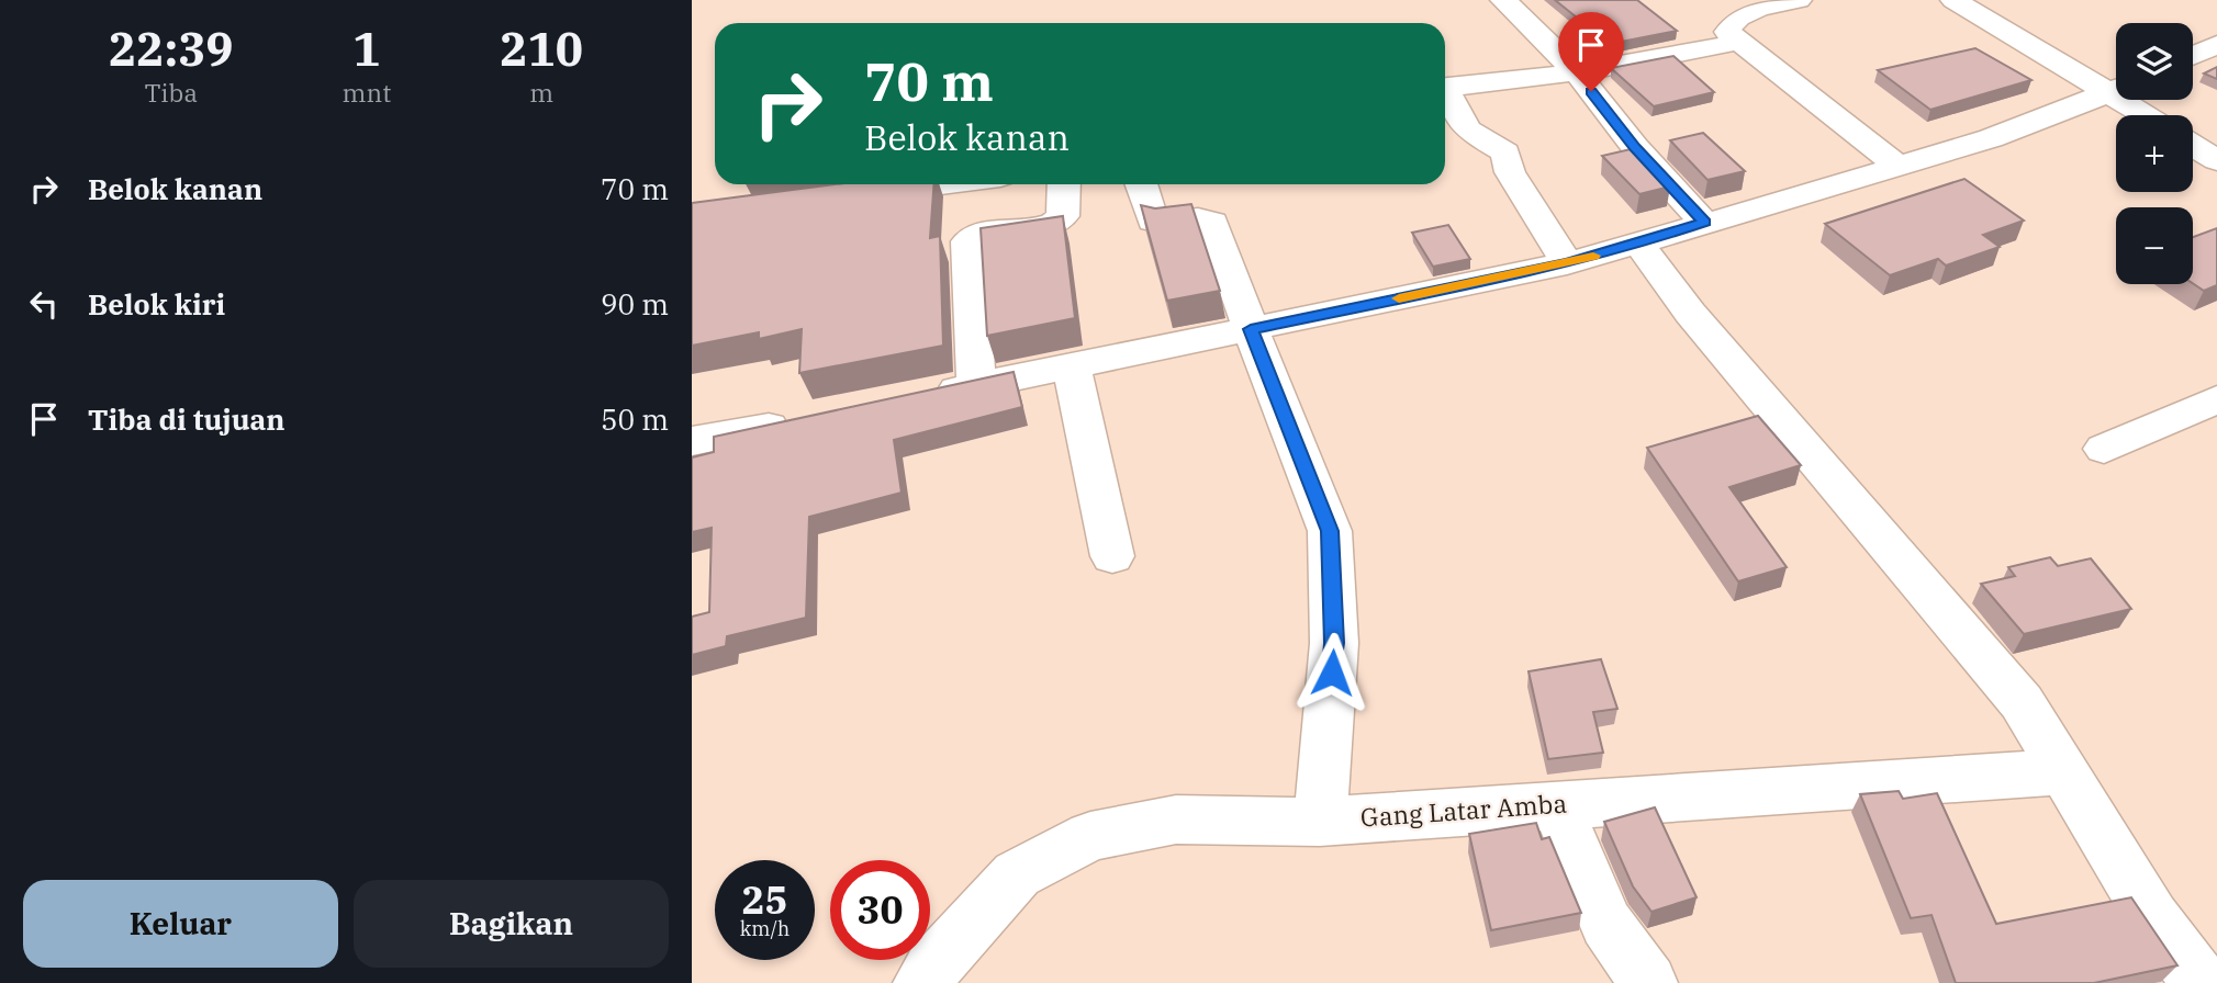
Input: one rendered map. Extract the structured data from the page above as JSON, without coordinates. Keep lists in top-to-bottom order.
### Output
{
  "streets": {
    "street": ["Gang Latar Amba"]
  },
  "page": {
    "eta": [
      "22:39",
      "Tiba",
      "1",
      "mnt",
      "210",
      "m"
    ],
    "map_buttons": ["+", "−"],
    "turn": ["70 m", "Belok kanan"],
    "list": [
      {
        "name": "Belok kanan",
        "value": "70 m"
      },
      {
        "name": "Belok kiri",
        "value": "90 m"
      },
      {
        "name": "Tiba di tujuan",
        "value": "50 m"
      }
    ],
    "speed": "25 km/h",
    "limit": "30",
    "buttons": ["Keluar", "Bagikan"]
  }
}
